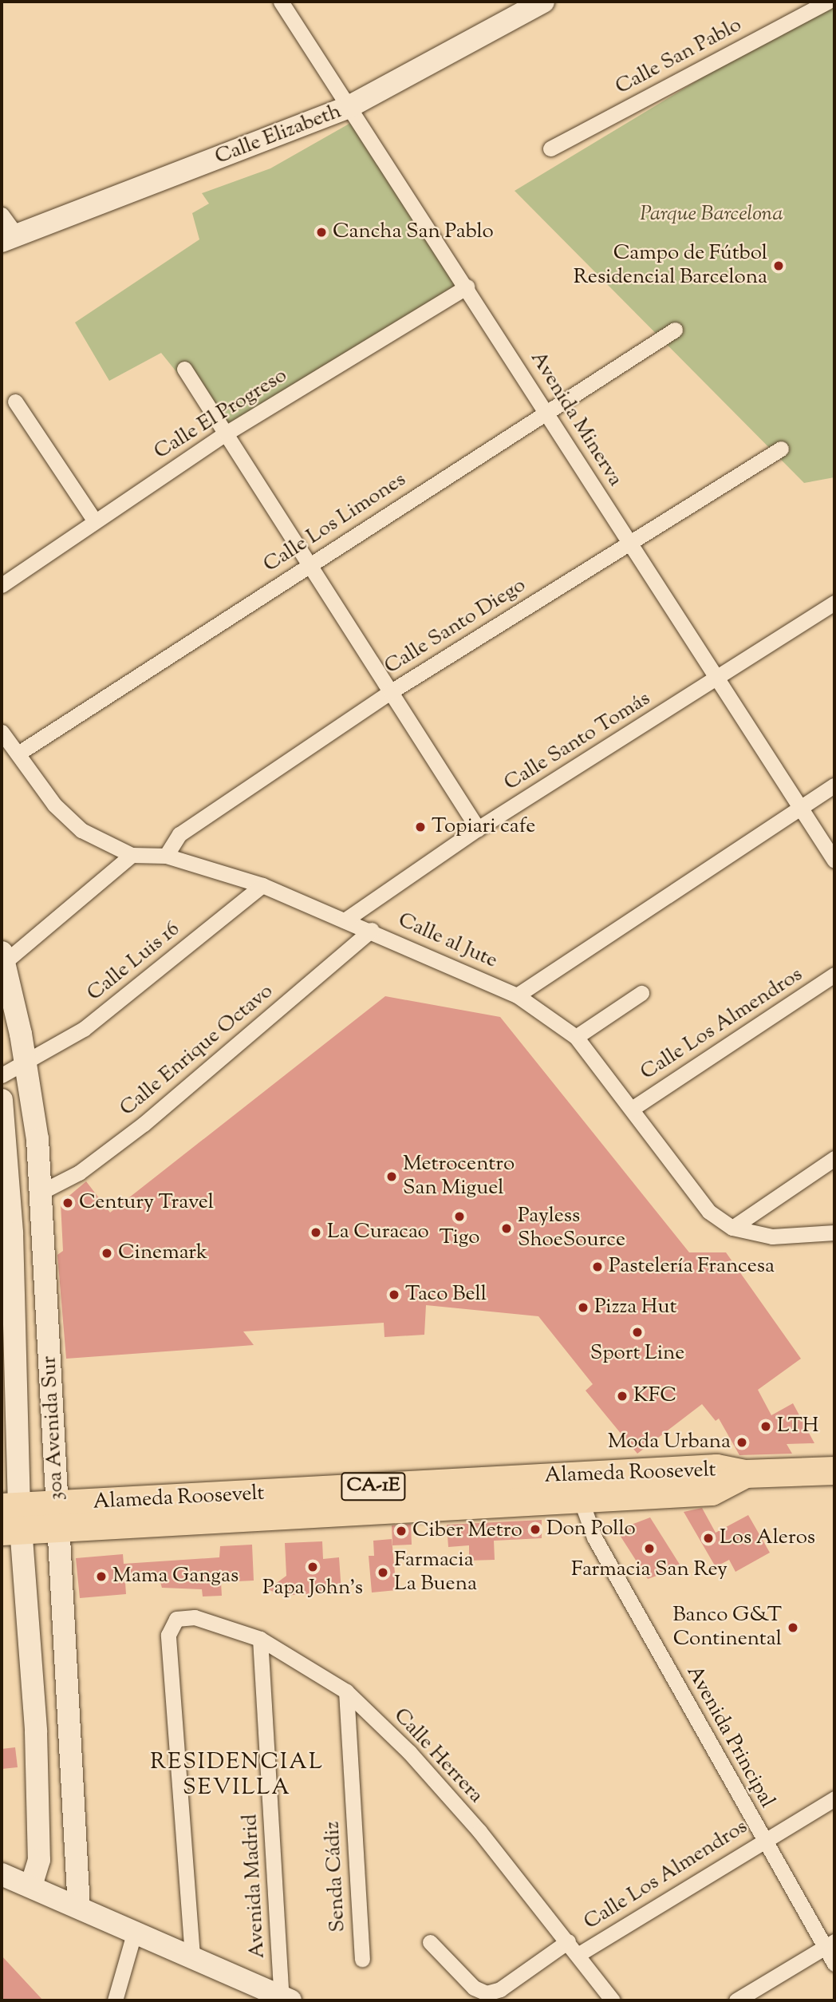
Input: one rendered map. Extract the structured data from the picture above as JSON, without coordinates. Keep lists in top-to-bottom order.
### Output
{
  "streets": {
    "highway": ["Alameda Roosevelt", "CA-1E"],
    "street": [
      "Calle San Pablo",
      "Calle Elizabeth",
      "Calle El Progreso",
      "Avenida Minerva",
      "Calle Los Limones",
      "Calle Santo Diego",
      "Calle Santo Tomás",
      "Calle al Jute",
      "Calle Luis 16",
      "Calle Los Almendros",
      "Calle Enrique Octavo",
      "30a Avenida Sur",
      "Avenida Principal",
      "Calle Herrera",
      "Senda Cádiz",
      "Avenida Madrid"
    ]
  },
  "crossings": [
    ["Calle Elizabeth", "Avenida Minerva"],
    ["Calle El Progreso", "Avenida Minerva"],
    ["Avenida Minerva", "Calle Los Limones"],
    ["Avenida Minerva", "Calle Santo Diego"],
    ["Avenida Minerva", "Calle Santo Tomás"],
    ["Calle Los Limones", "Calle al Jute"],
    ["Calle Santo Diego", "Calle al Jute"],
    ["Calle Santo Tomás", "Calle al Jute"],
    ["Calle al Jute", "Calle Luis 16"],
    ["Calle al Jute", "Calle Los Almendros"],
    ["Calle al Jute", "Calle Enrique Octavo"],
    ["Calle Luis 16", "30a Avenida Sur"],
    ["Calle Los Almendros", "Avenida Principal"],
    ["Calle Los Almendros", "Calle Herrera"],
    ["Calle Enrique Octavo", "30a Avenida Sur"],
    ["30a Avenida Sur", "Alameda Roosevelt"],
    ["Alameda Roosevelt", "CA-1E"],
    ["Alameda Roosevelt", "Avenida Principal"],
    ["Calle Herrera", "Senda Cádiz"],
    ["Calle Herrera", "Avenida Madrid"]
  ],
  "districts": ["RESIDENCIAL SEVILLA"],
  "parks": ["Parque Barcelona"],
  "places": [
    "Cancha San Pablo",
    "Campo de Fútbol Residencial Barcelona",
    "Topiari cafe",
    "Metrocentro San Miguel",
    "Century Travel",
    "Tigo",
    "Payless ShoeSource",
    "La Curacao",
    "Cinemark",
    "Pastelería Francesa",
    "Taco Bell",
    "Pizza Hut",
    "Sport Line",
    "KFC",
    "LTH",
    "Moda Urbana",
    "Don Pollo",
    "Ciber Metro",
    "Los Aleros",
    "Farmacia San Rey",
    "Papa John's",
    "Farmacia La Buena",
    "Mama Gangas",
    "Banco G&T Continental"
  ]
}
